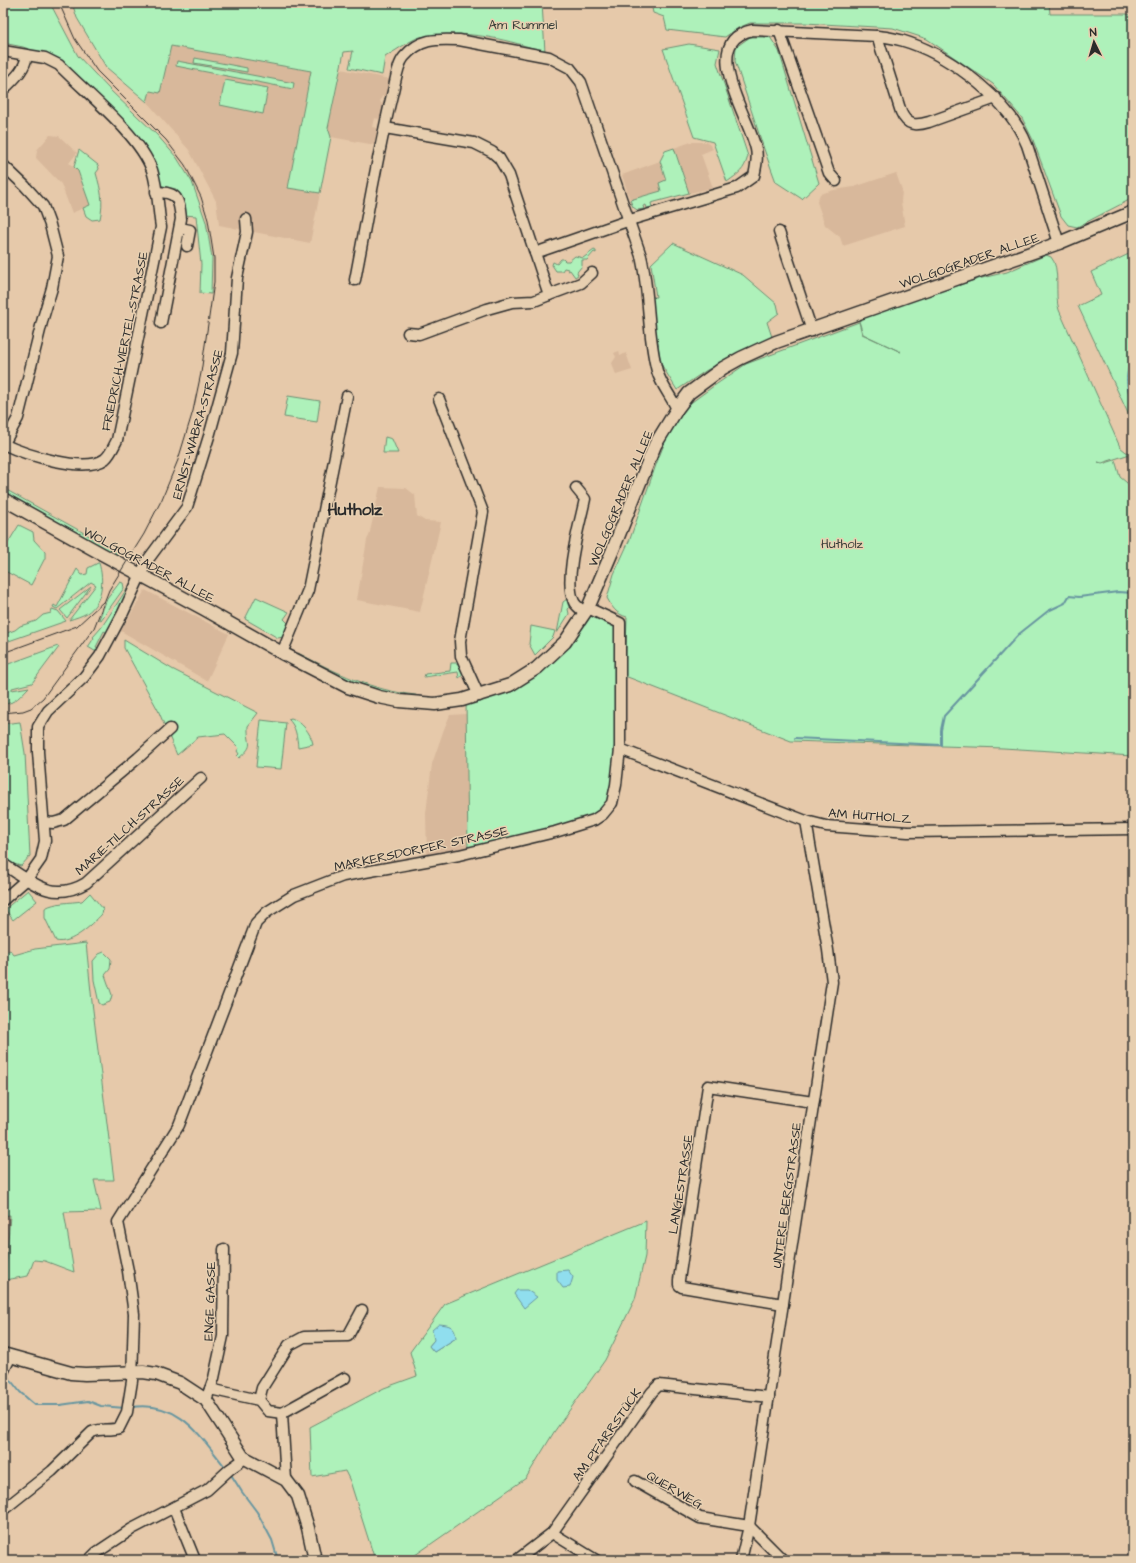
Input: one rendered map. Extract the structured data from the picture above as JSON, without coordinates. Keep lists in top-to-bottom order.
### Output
{
  "streets": {
    "main road": ["WOLGOGRADER ALLEE"],
    "street": [
      "FRIEDRICH-VIERTEL-STRASSE",
      "ERNST-WABRA-STRASSE",
      "AM HUTHOLZ",
      "MARIE-TILCH-STRASSE",
      "MARKERSDORFER STRASSE",
      "LANGESTRASSE",
      "UNTERE BERGSTRASSE",
      "ENGE GASSE",
      "AM PFARRSTÜCK",
      "QUERWEG"
    ]
  },
  "crossings": [
    ["WOLGOGRADER ALLEE", "ERNST-WABRA-STRASSE"],
    ["WOLGOGRADER ALLEE", "MARKERSDORFER STRASSE"],
    ["AM HUTHOLZ", "MARKERSDORFER STRASSE"],
    ["AM HUTHOLZ", "UNTERE BERGSTRASSE"],
    ["LANGESTRASSE", "UNTERE BERGSTRASSE"],
    ["UNTERE BERGSTRASSE", "AM PFARRSTÜCK"],
    ["UNTERE BERGSTRASSE", "QUERWEG"]
  ],
  "districts": ["Hutholz"],
  "parks": ["Am Rummel", "Hutholz"],
  "north": "top"
}
